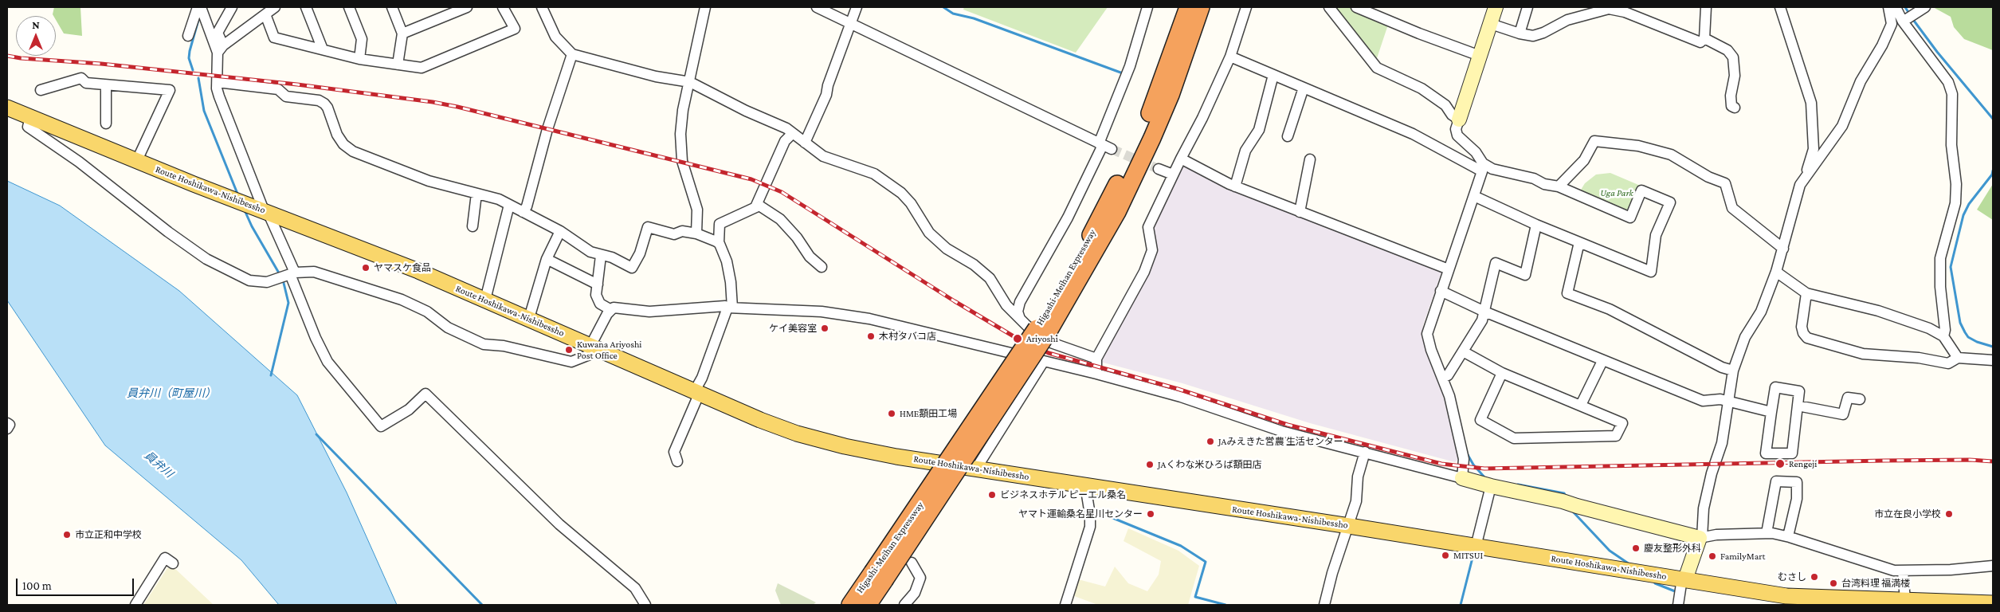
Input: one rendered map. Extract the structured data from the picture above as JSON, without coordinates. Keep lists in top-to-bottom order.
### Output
{
  "streets": {
    "highway": ["Higashi-Meihan Expressway"],
    "main road": ["Route Hoshikawa-Nishibessho"]
  },
  "water": ["員弁川（町屋川）", "員弁川"],
  "parks": ["Uga Park"],
  "places": [
    "ヤマスケ食品",
    "ケイ美容室",
    "木村タバコ店",
    "Ariyoshi",
    "Kuwana Ariyoshi Post Office",
    "HME額田工場",
    "JAみえきた営農 生活センター",
    "Rengeji",
    "JAくわな米ひろば額田店",
    "ビジネスホテル ピーエル桑名",
    "ヤマト運輸桑名星川センター",
    "市立在良小学校",
    "市立正和中学校",
    "慶友整形外科",
    "MITSUI",
    "FamilyMart",
    "むさし",
    "台湾料理 福満楼"
  ],
  "scale_bar": "100 m",
  "north": "top"
}
